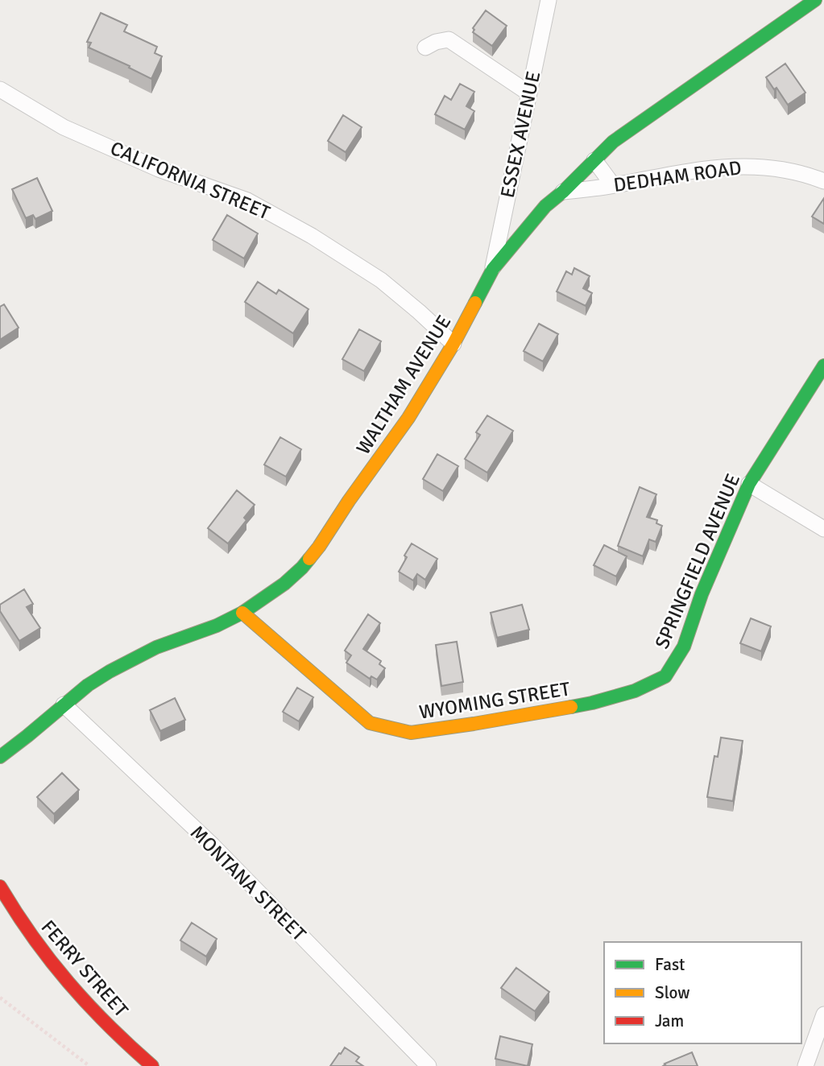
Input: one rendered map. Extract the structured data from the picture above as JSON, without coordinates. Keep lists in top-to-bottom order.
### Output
{
  "streets": {
    "street": [
      "ESSEX AVENUE",
      "DEDHAM ROAD",
      "CALIFORNIA STREET",
      "WALTHAM AVENUE",
      "SPRINGFIELD AVENUE",
      "WYOMING STREET",
      "MONTANA STREET",
      "FERRY STREET"
    ]
  },
  "crossings": [
    ["ESSEX AVENUE", "WALTHAM AVENUE"],
    ["DEDHAM ROAD", "WALTHAM AVENUE"],
    ["CALIFORNIA STREET", "WALTHAM AVENUE"],
    ["WALTHAM AVENUE", "WYOMING STREET"],
    ["WALTHAM AVENUE", "MONTANA STREET"],
    ["SPRINGFIELD AVENUE", "WYOMING STREET"]
  ],
  "legend": ["Fast", "Slow", "Jam"]
}
